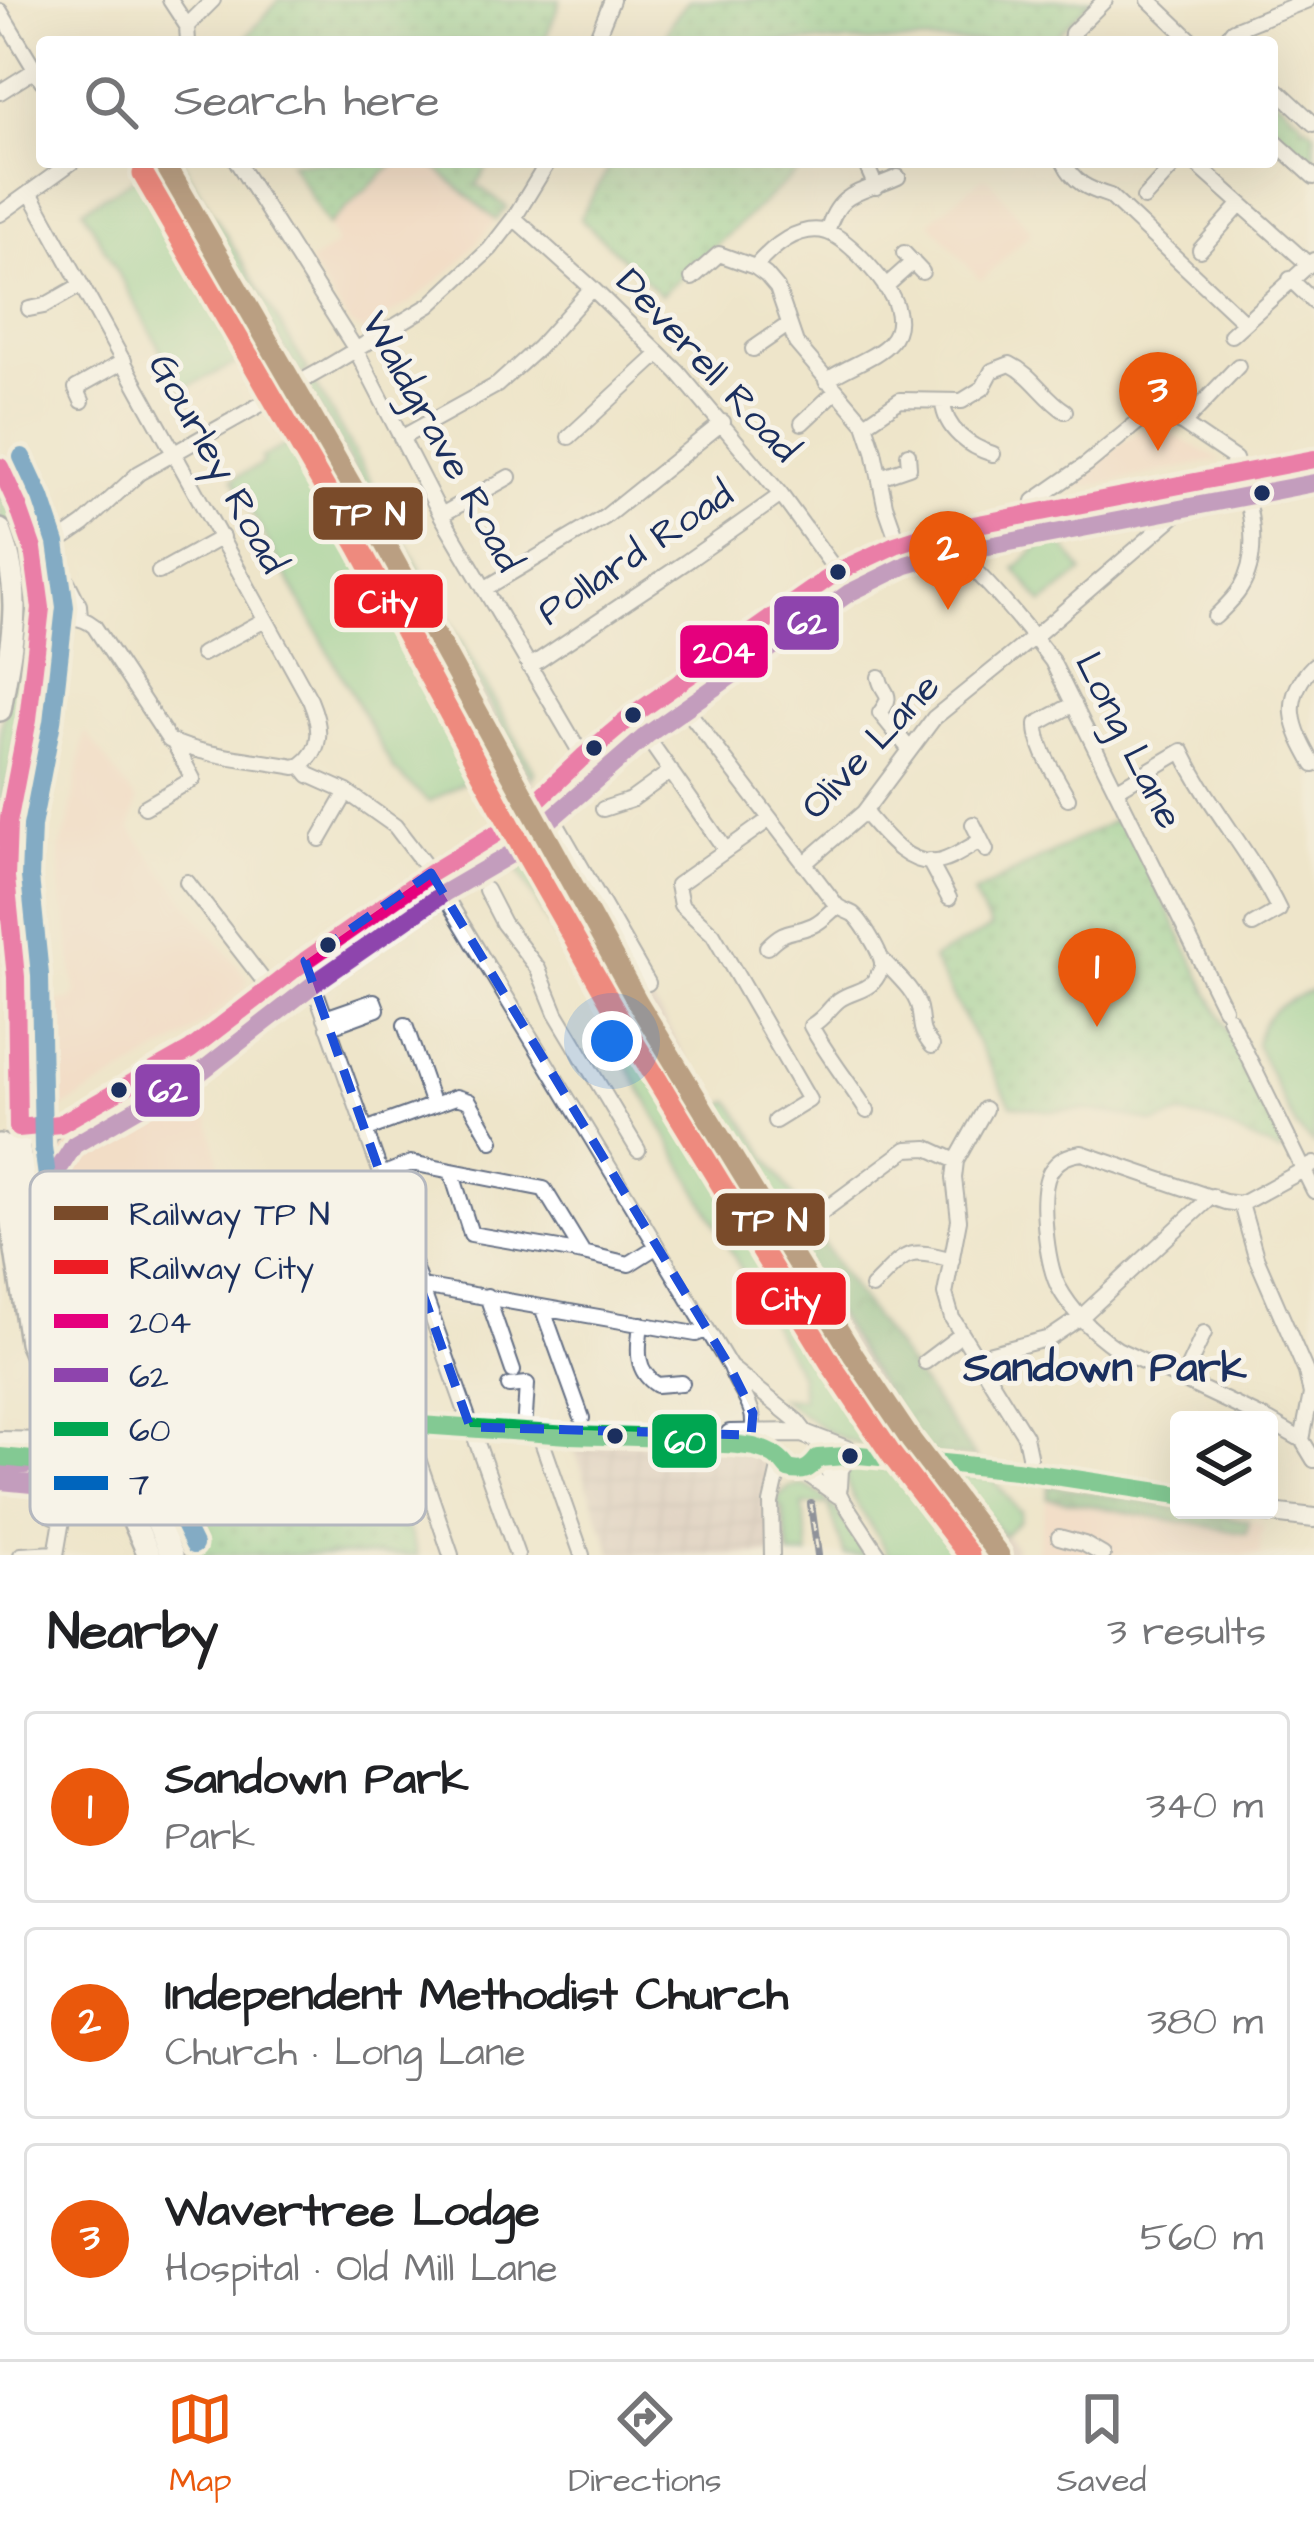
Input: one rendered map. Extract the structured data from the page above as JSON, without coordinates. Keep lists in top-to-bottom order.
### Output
{
  "streets": {
    "street": [
      "Deverell Road",
      "Waldgrave Road",
      "Gourley Road",
      "Pollard Road",
      "Long Lane",
      "Olive Lane"
    ]
  },
  "crossings": [
    ["Deverell Road", "Pollard Road"],
    ["Waldgrave Road", "Pollard Road"],
    ["Long Lane", "Olive Lane"]
  ],
  "districts": ["Sandown Park"],
  "lines": [
    "rail line City",
    "transit line 7",
    "transit line 204",
    "transit line 62",
    "transit line 60"
  ],
  "legend": [
    "Railway TP N",
    "Railway City",
    "204",
    "62",
    "60",
    "7"
  ],
  "page": {
    "search": "Search here",
    "pins": ["3", "2", "1"],
    "heading": ["Nearby", "3 results"],
    "list": [
      {
        "mark": "1",
        "name": "Sandown Park",
        "note": "Park",
        "value": "340 m"
      },
      {
        "mark": "2",
        "name": "Independent Methodist Church",
        "note": "Church · Long Lane",
        "value": "380 m"
      },
      {
        "mark": "3",
        "name": "Wavertree Lodge",
        "note": "Hospital · Old Mill Lane",
        "value": "560 m"
      }
    ],
    "nav": ["Map", "Directions", "Saved"]
  }
}
